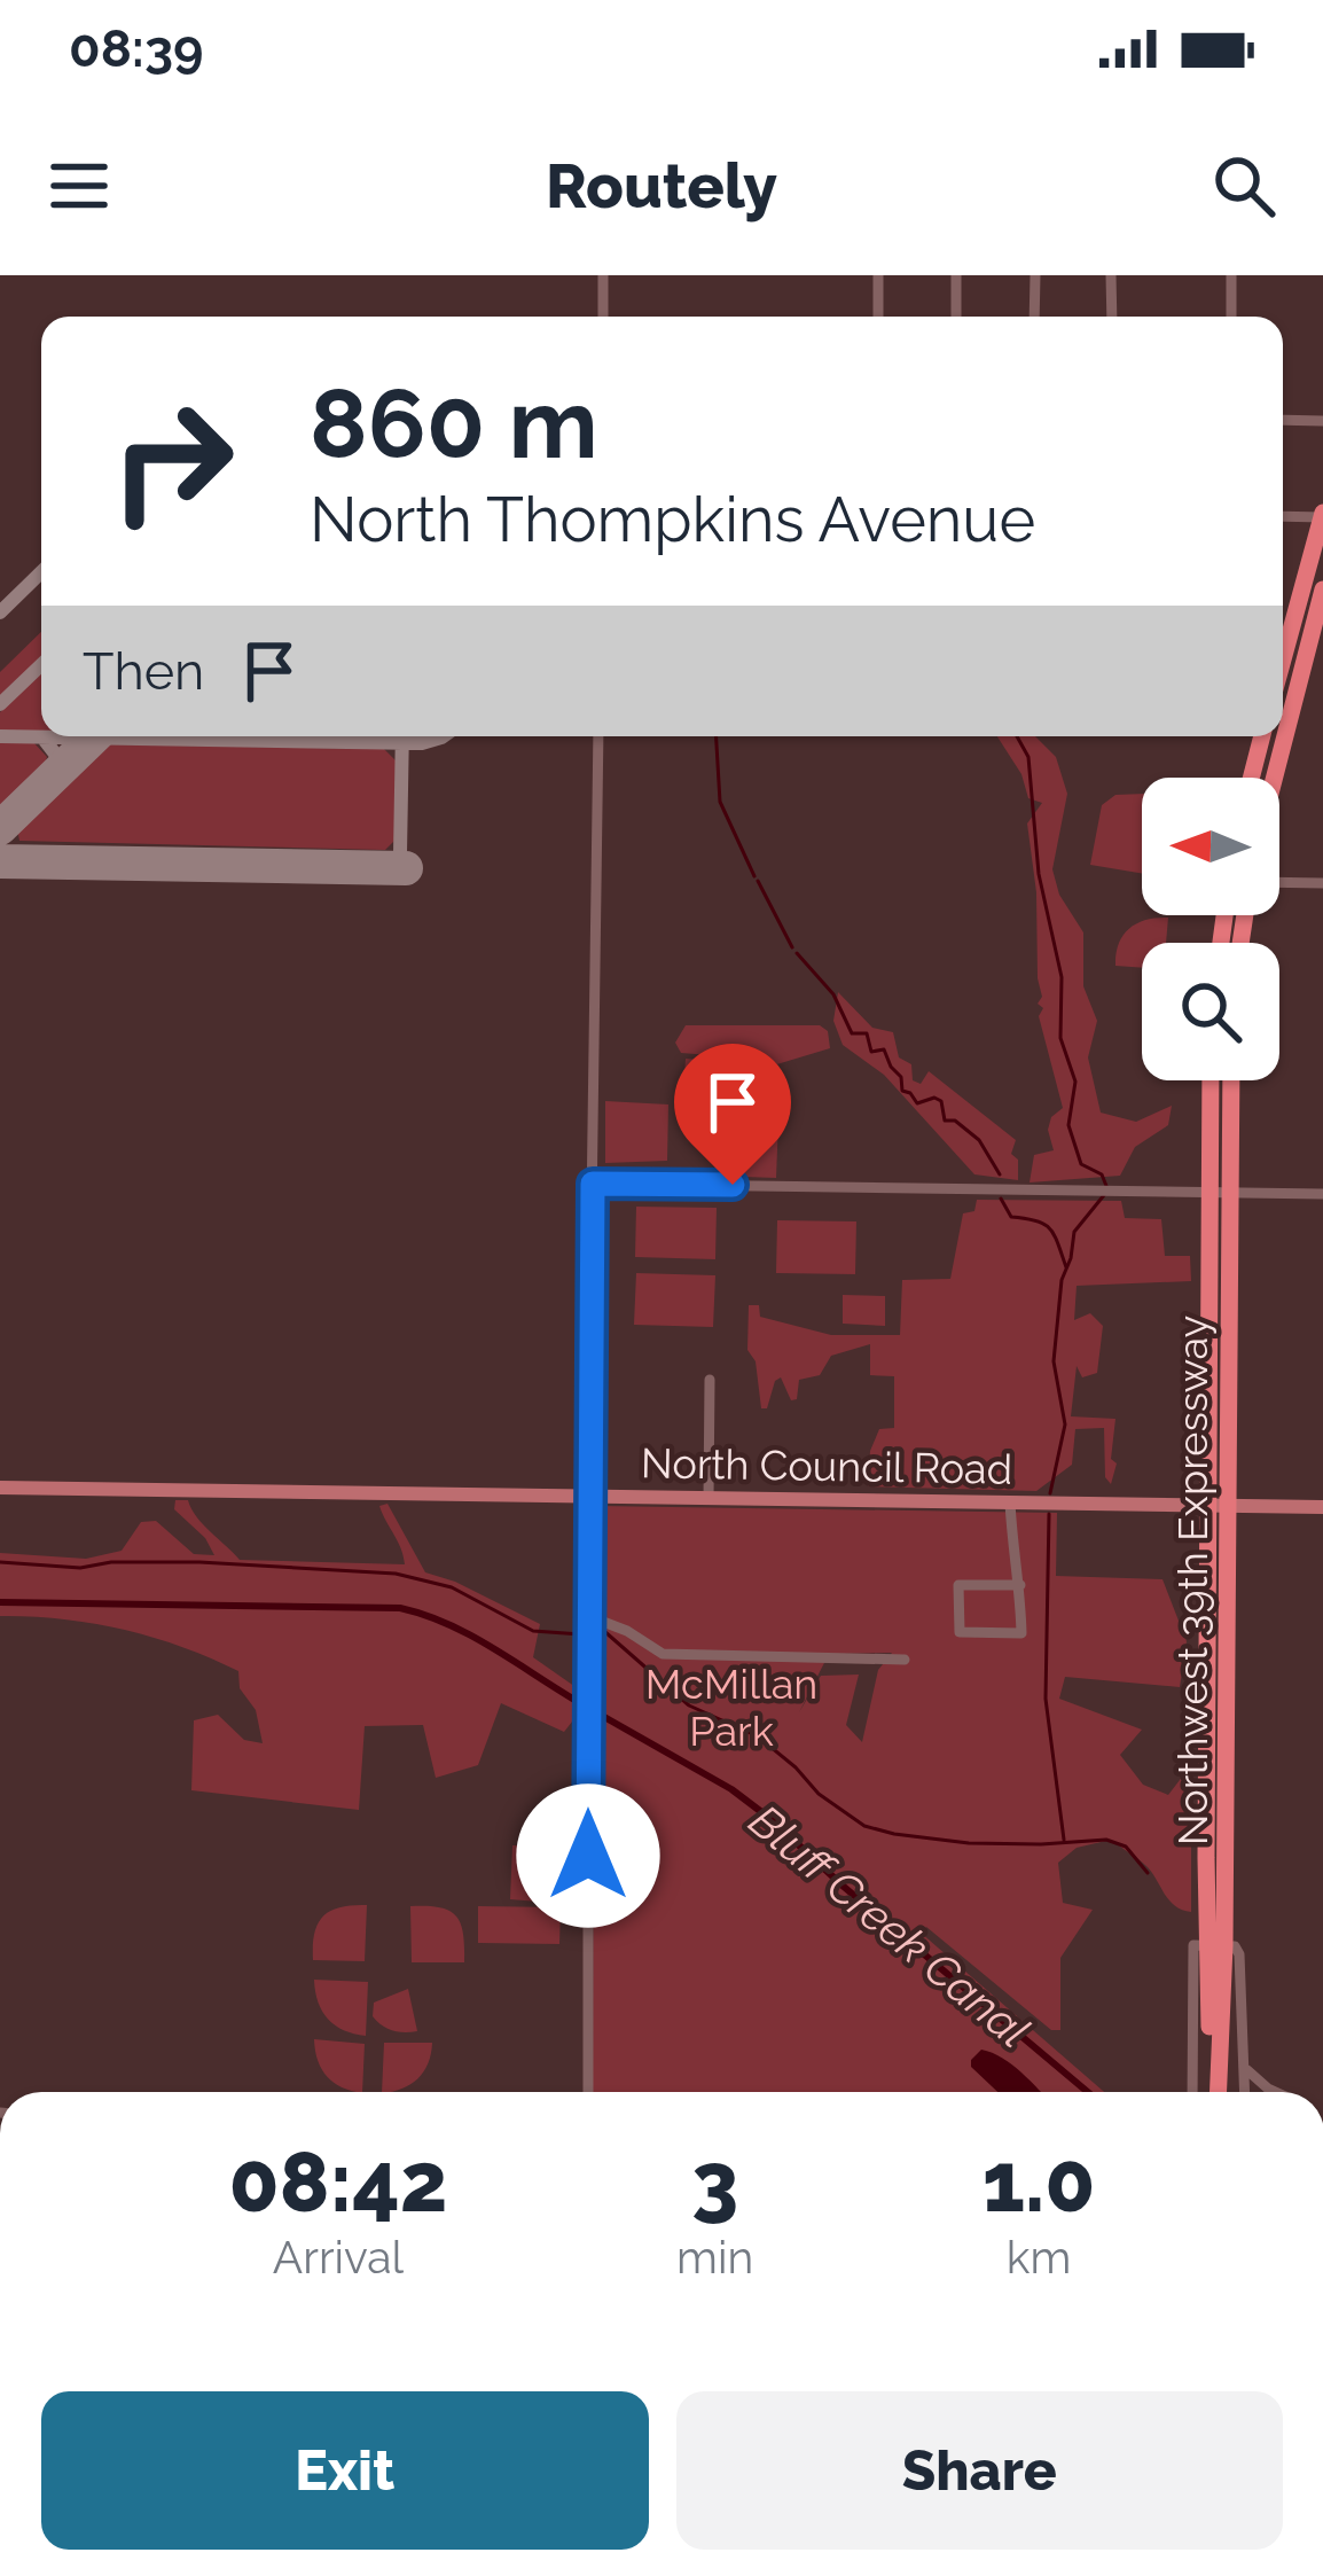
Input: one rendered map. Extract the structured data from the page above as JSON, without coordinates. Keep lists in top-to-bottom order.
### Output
{
  "streets": {
    "highway": ["Northwest 39th Expressway"],
    "main road": ["North Council Road"]
  },
  "crossings": [
    ["North Council Road", "Northwest 39th Expressway"]
  ],
  "water": ["Bluff Creek Canal"],
  "parks": ["McMillan Park"],
  "north": "left",
  "page": {
    "status": "08:39",
    "header": "Routely",
    "turn": ["860 m", "North Thompkins Avenue"],
    "then": "Then",
    "eta": [
      "08:42",
      "Arrival",
      "3",
      "min",
      "1.0",
      "km"
    ],
    "buttons": ["Exit", "Share"]
  }
}
